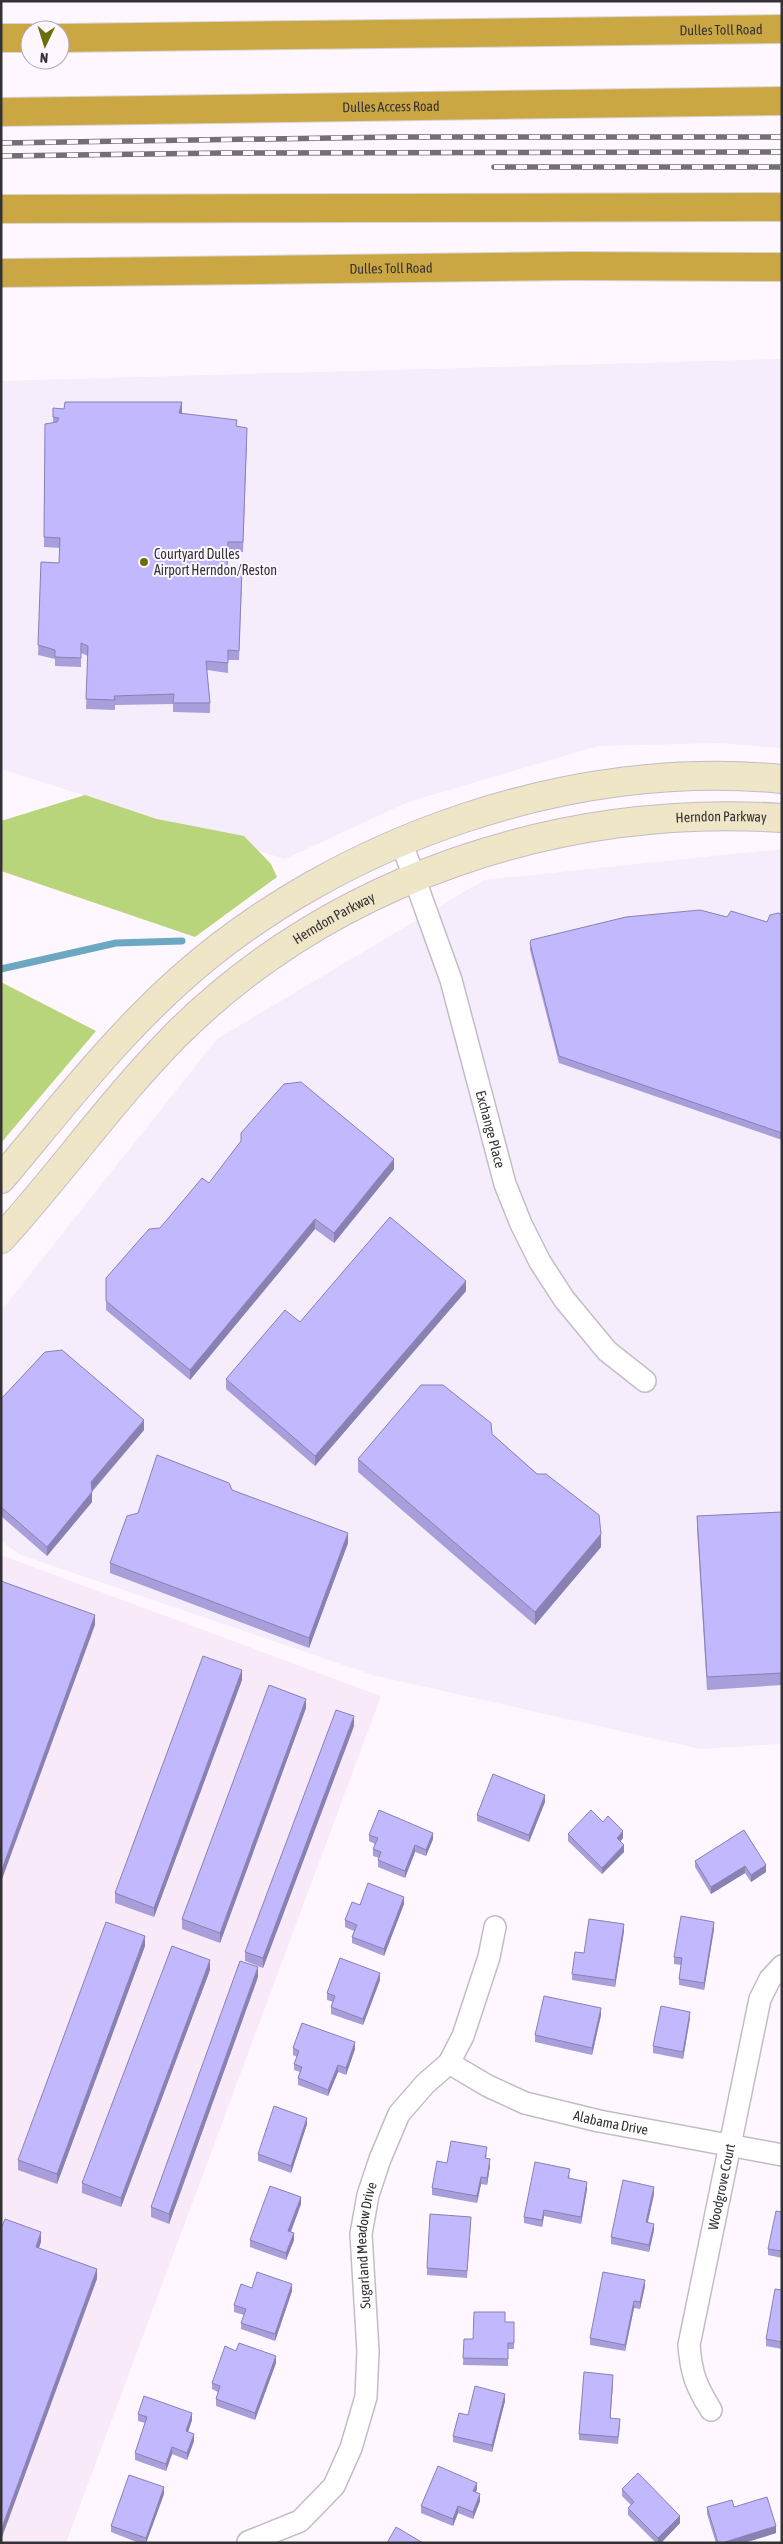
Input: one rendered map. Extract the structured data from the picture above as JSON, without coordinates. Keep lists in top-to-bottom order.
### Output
{
  "streets": {
    "highway": ["Dulles Toll Road", "Dulles Access Road"],
    "main road": ["Herndon Parkway"],
    "street": [
      "Exchange Place",
      "Alabama Drive",
      "Woodgrove Court",
      "Sugarland Meadow Drive"
    ]
  },
  "crossings": [
    ["Herndon Parkway", "Exchange Place"],
    ["Alabama Drive", "Woodgrove Court"],
    ["Alabama Drive", "Sugarland Meadow Drive"]
  ],
  "places": ["Courtyard Dulles Airport Herndon/Reston"],
  "north": "bottom"
}
